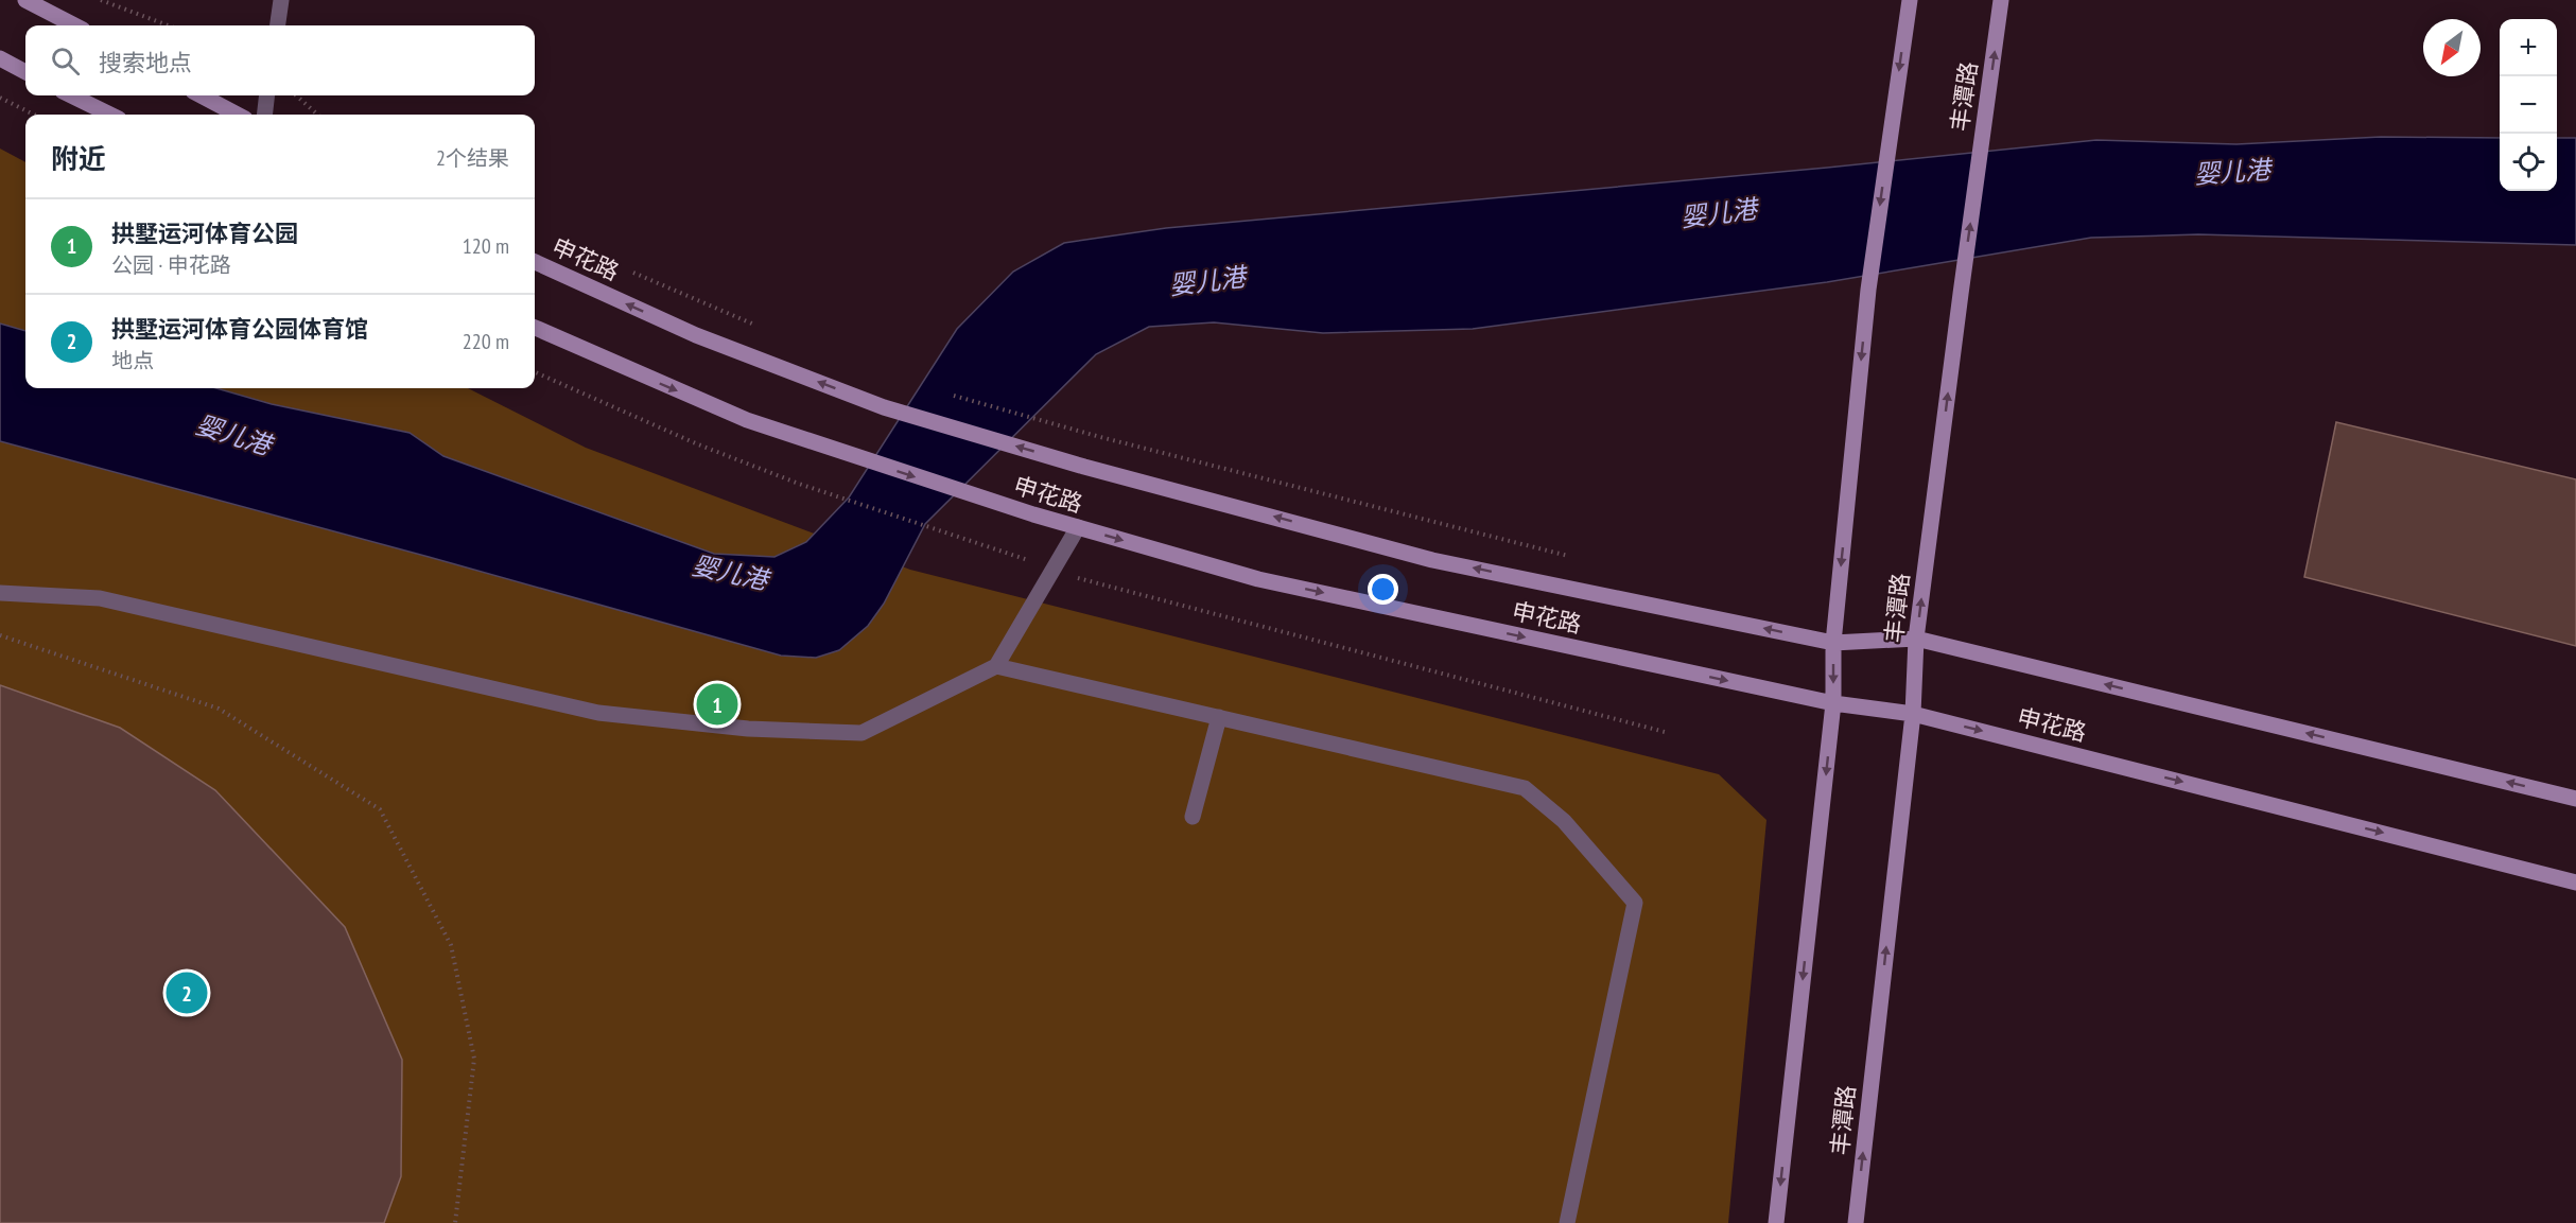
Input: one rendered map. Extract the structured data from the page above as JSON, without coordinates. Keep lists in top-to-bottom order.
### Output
{
  "streets": {
    "main road": ["丰潭路", "申花路"]
  },
  "crossings": [
    ["丰潭路", "申花路"]
  ],
  "water": ["婴儿港"],
  "north": "bottom left",
  "page": {
    "map_buttons": ["+", "−"],
    "search": "搜索地点",
    "heading": ["附近", "2个结果"],
    "list": [
      {
        "mark": "1",
        "name": "拱墅运河体育公园",
        "note": "公园 · 申花路",
        "value": "120 m"
      },
      {
        "mark": "2",
        "name": "拱墅运河体育公园体育馆",
        "note": "地点",
        "value": "220 m"
      }
    ],
    "pins": ["1", "2"]
  }
}
